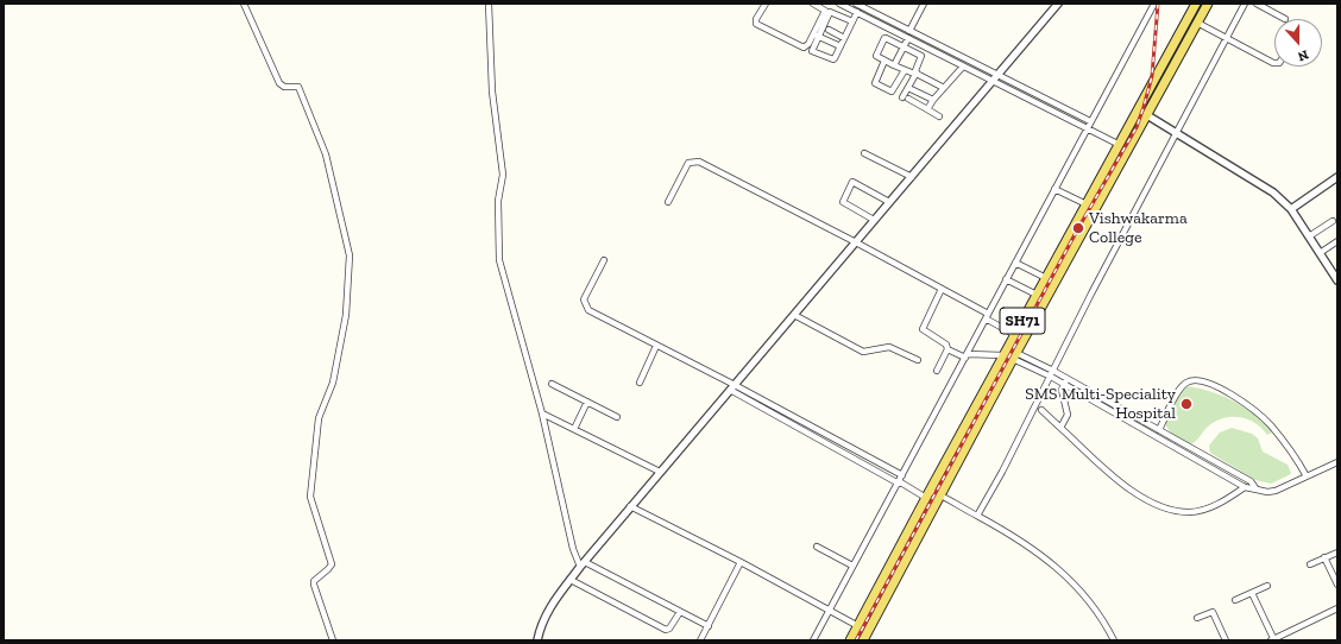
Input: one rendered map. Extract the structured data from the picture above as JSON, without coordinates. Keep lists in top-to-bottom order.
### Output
{
  "streets": {
    "main road": ["SH71"]
  },
  "places": ["Vishwakarma College", "SMS Multi-Speciality Hospital"],
  "north": "bottom"
}
